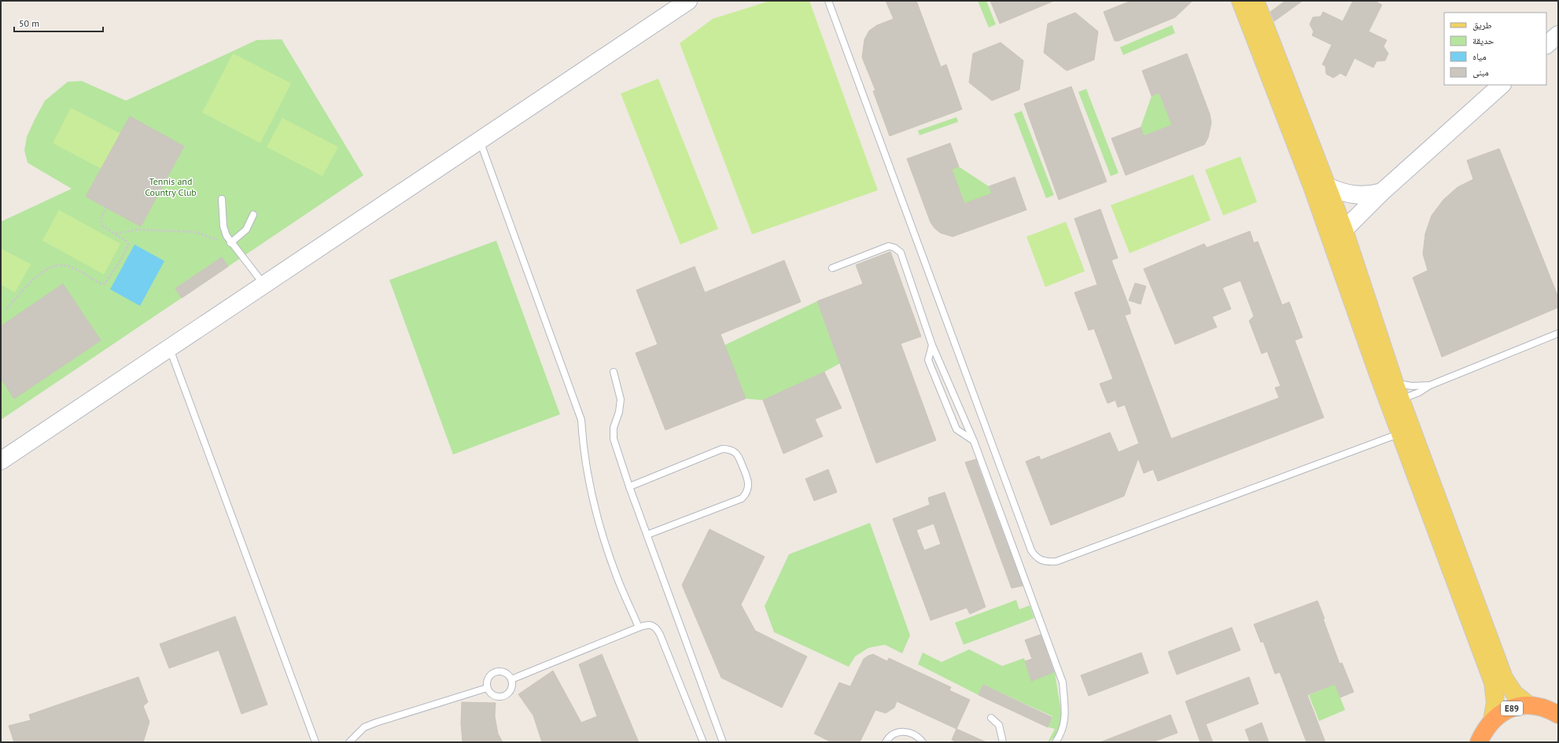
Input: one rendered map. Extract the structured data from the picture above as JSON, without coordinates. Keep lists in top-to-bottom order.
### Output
{
  "streets": {
    "highway": ["E89"]
  },
  "parks": ["Tennis and Country Club"],
  "legend": [
    "طريق",
    "حديقة",
    "مياه",
    "مبنى"
  ],
  "scale_bar": "50 m"
}
